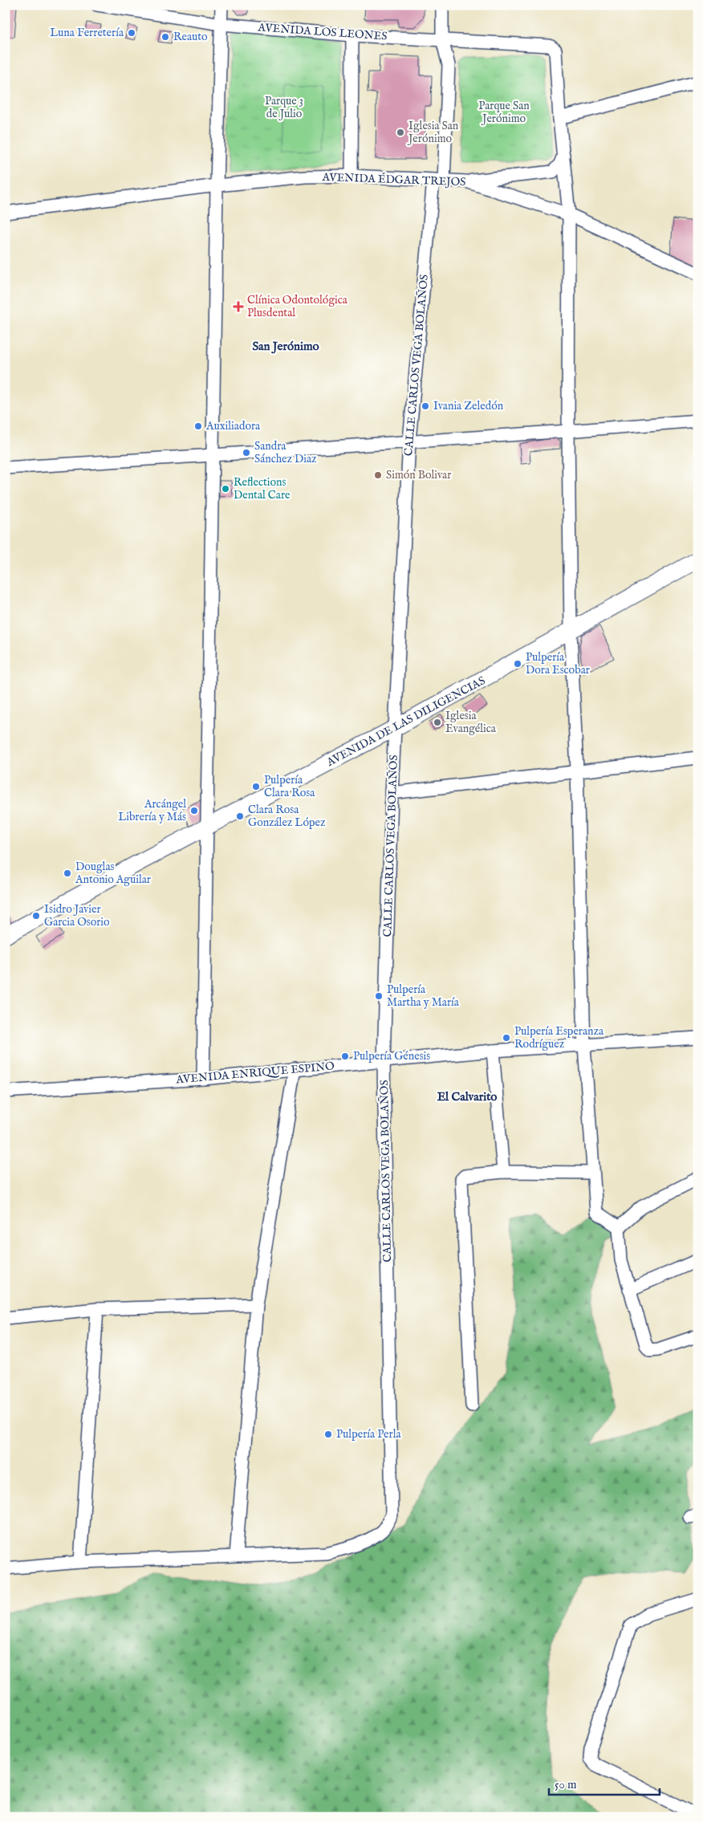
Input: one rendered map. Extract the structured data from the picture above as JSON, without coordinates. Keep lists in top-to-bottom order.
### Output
{
  "streets": {
    "street": [
      "AVENIDA LOS LEONES",
      "AVENIDA ÉDGAR TREJOS",
      "CALLE CARLOS VEGA BOLAÑOS",
      "AVENIDA DE LAS DILIGENCIAS",
      "AVENIDA ENRIQUE ESPINO"
    ]
  },
  "crossings": [
    ["AVENIDA LOS LEONES", "CALLE CARLOS VEGA BOLAÑOS"],
    ["AVENIDA ÉDGAR TREJOS", "CALLE CARLOS VEGA BOLAÑOS"],
    ["CALLE CARLOS VEGA BOLAÑOS", "AVENIDA DE LAS DILIGENCIAS"],
    ["CALLE CARLOS VEGA BOLAÑOS", "AVENIDA ENRIQUE ESPINO"]
  ],
  "districts": ["San Jerónimo", "El Calvarito"],
  "parks": ["Parque 3 de Julio", "Parque San Jerónimo"],
  "places": {
    "other": [
      "Luna Ferretería",
      "Reauto",
      "Iglesia San Jerónimo",
      "Ivania Zeledón",
      "Auxiliadora",
      "Sandra Sánchez Diaz",
      "Simón Bolivar",
      "Reflections Dental Care",
      "Pulpería Dora Escobar",
      "Iglesia Evangélica",
      "Pulpería Clara Rosa",
      "Arcángel Librería y Más",
      "Clara Rosa González López",
      "Douglas Antonio Aguilar",
      "Isidro Javier Garcia Osorio",
      "Pulpería Martha y María",
      "Pulpería Esperanza Rodríguez",
      "Pulpería Génesis",
      "Pulpería Perla"
    ],
    "health": ["Clínica Odontológica Plusdental"]
  },
  "scale_bar": "50 m"
}
